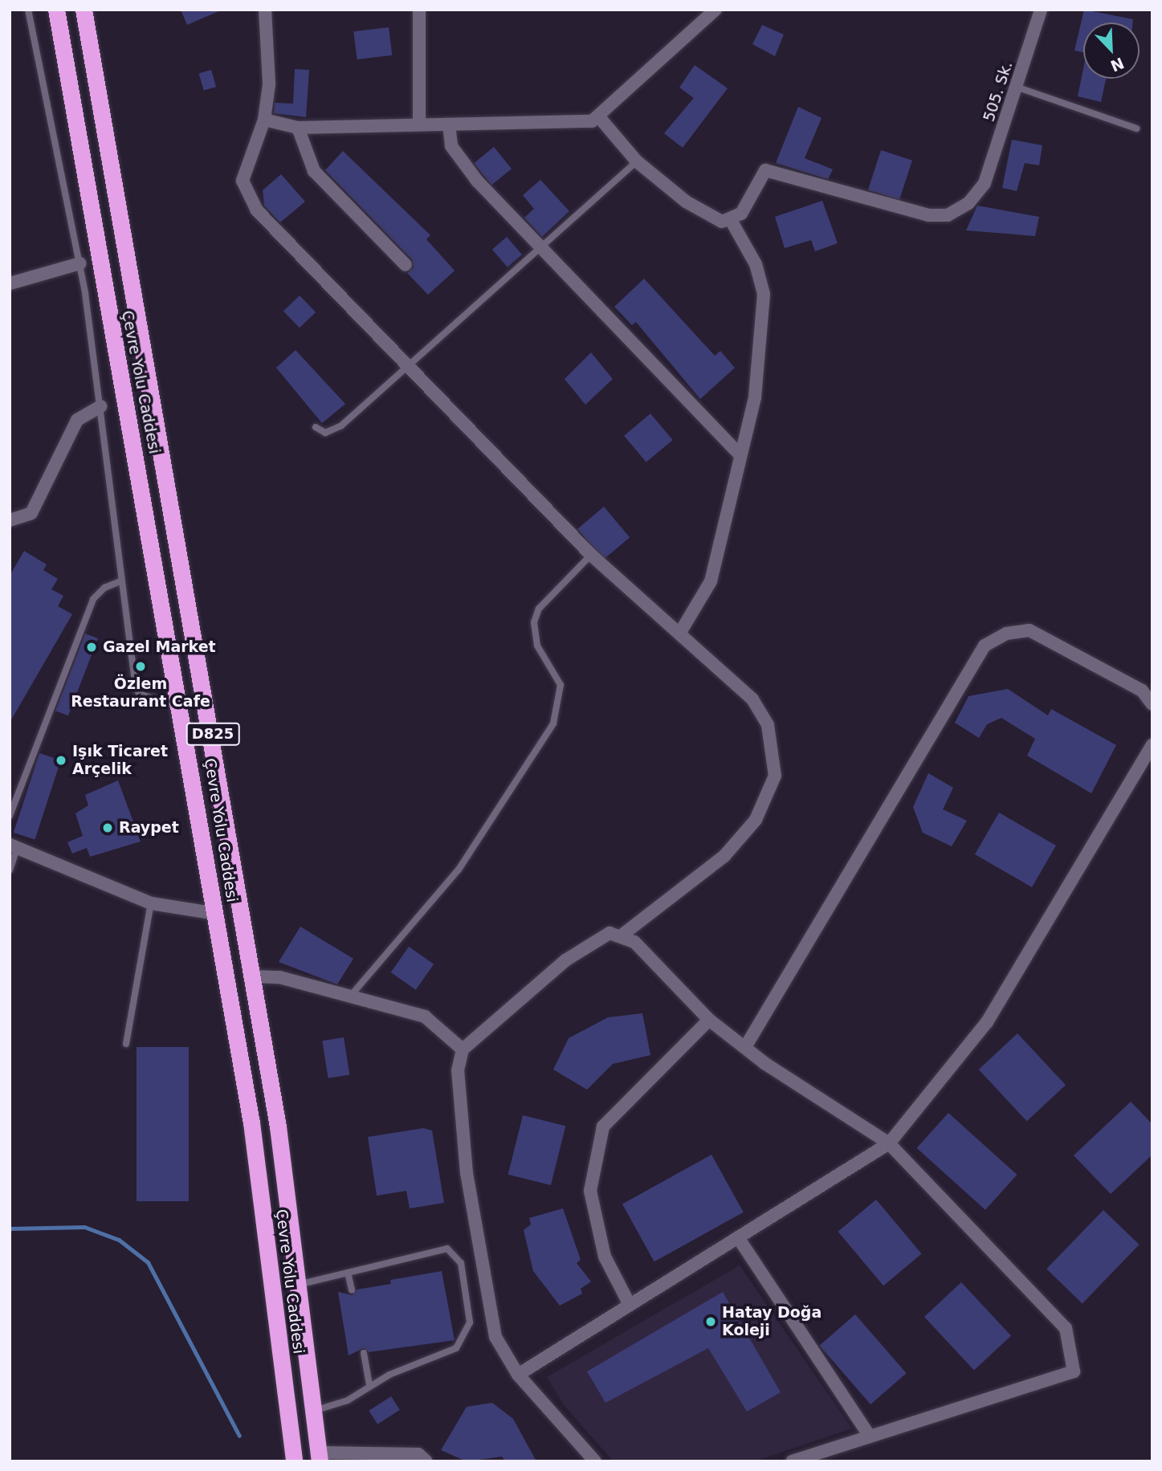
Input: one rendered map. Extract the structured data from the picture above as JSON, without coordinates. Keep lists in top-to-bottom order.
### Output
{
  "streets": {
    "highway": ["Çevre Yolu Caddesi", "D825"],
    "street": ["505. Sk."]
  },
  "places": [
    "Gazel Market",
    "Özlem Restaurant Cafe",
    "Işık Ticaret Arçelik",
    "Raypet",
    "Hatay Doğa Koleji"
  ],
  "north": "bottom right"
}
